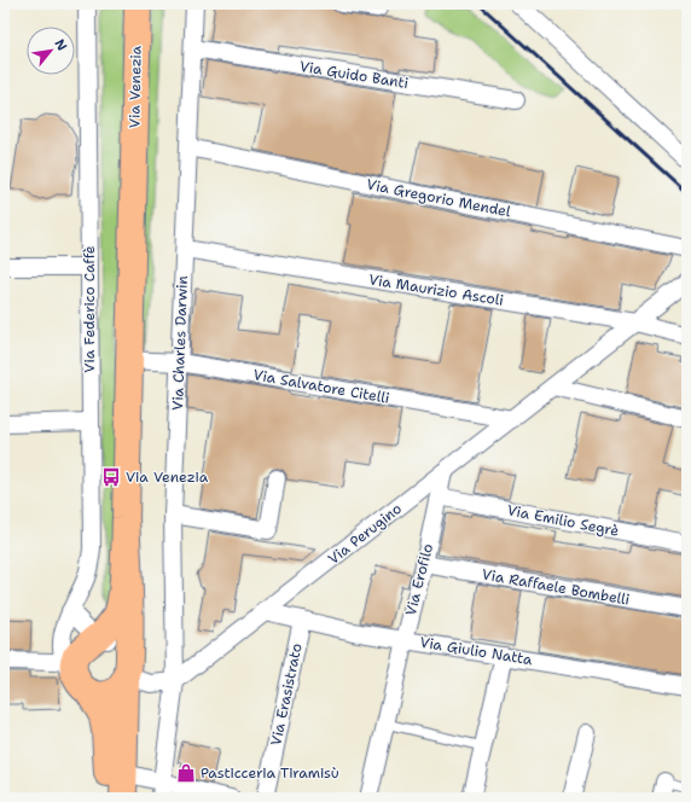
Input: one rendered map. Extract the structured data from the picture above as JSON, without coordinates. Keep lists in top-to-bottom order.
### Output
{
  "streets": {
    "main road": ["Via Venezia"],
    "street": [
      "Via Guido Banti",
      "Via Gregorio Mendel",
      "Via Maurizio Ascoli",
      "Via Federico Caffè",
      "Via Charles Darwin",
      "Via Salvatore Citelli",
      "Via Emilio Segrè",
      "Via Perugino",
      "Via Erofilo",
      "Via Raffaele Bombelli",
      "Via Giulio Natta",
      "Via Erasistrato"
    ]
  },
  "crossings": [
    ["Via Guido Banti", "Via Charles Darwin"],
    ["Via Venezia", "Via Salvatore Citelli"],
    ["Via Gregorio Mendel", "Via Charles Darwin"],
    ["Via Maurizio Ascoli", "Via Charles Darwin"],
    ["Via Maurizio Ascoli", "Via Perugino"],
    ["Via Charles Darwin", "Via Salvatore Citelli"],
    ["Via Charles Darwin", "Via Perugino"],
    ["Via Salvatore Citelli", "Via Perugino"],
    ["Via Emilio Segrè", "Via Erofilo"],
    ["Via Perugino", "Via Erofilo"],
    ["Via Perugino", "Via Giulio Natta"],
    ["Via Erofilo", "Via Raffaele Bombelli"],
    ["Via Erofilo", "Via Giulio Natta"],
    ["Via Giulio Natta", "Via Erasistrato"]
  ],
  "places": {
    "bus stop": ["Via Venezia"],
    "shop": ["Pasticceria Tiramisù"]
  },
  "north": "top right"
}
